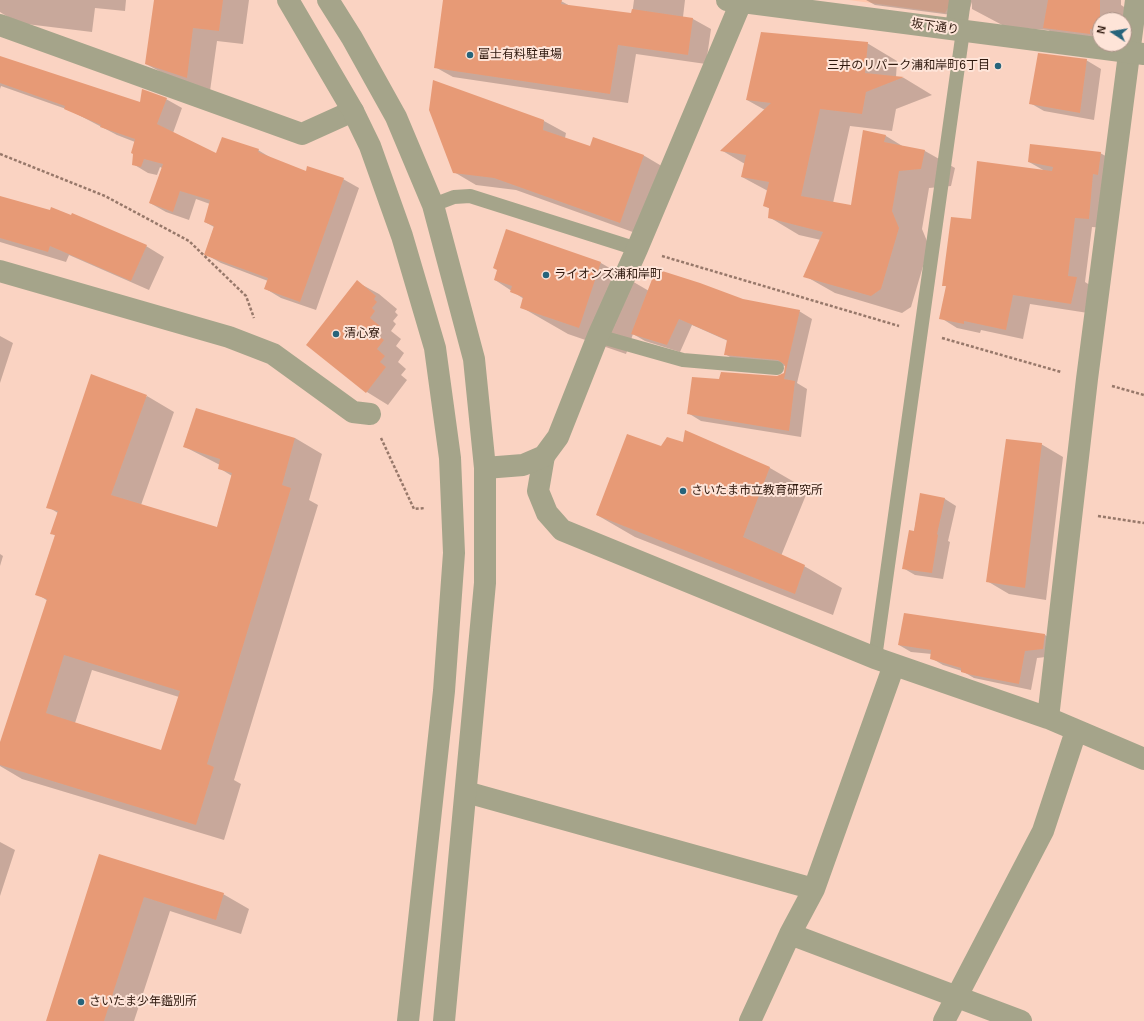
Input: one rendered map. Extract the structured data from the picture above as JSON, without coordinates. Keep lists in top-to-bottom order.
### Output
{
  "streets": {
    "street": ["坂下通り"]
  },
  "places": [
    "富士有料駐車場",
    "三井のリパーク浦和岸町6丁目",
    "ライオンズ浦和岸町",
    "清心寮",
    "さいたま市立教育研究所",
    "さいたま少年鑑別所"
  ],
  "north": "left"
}
